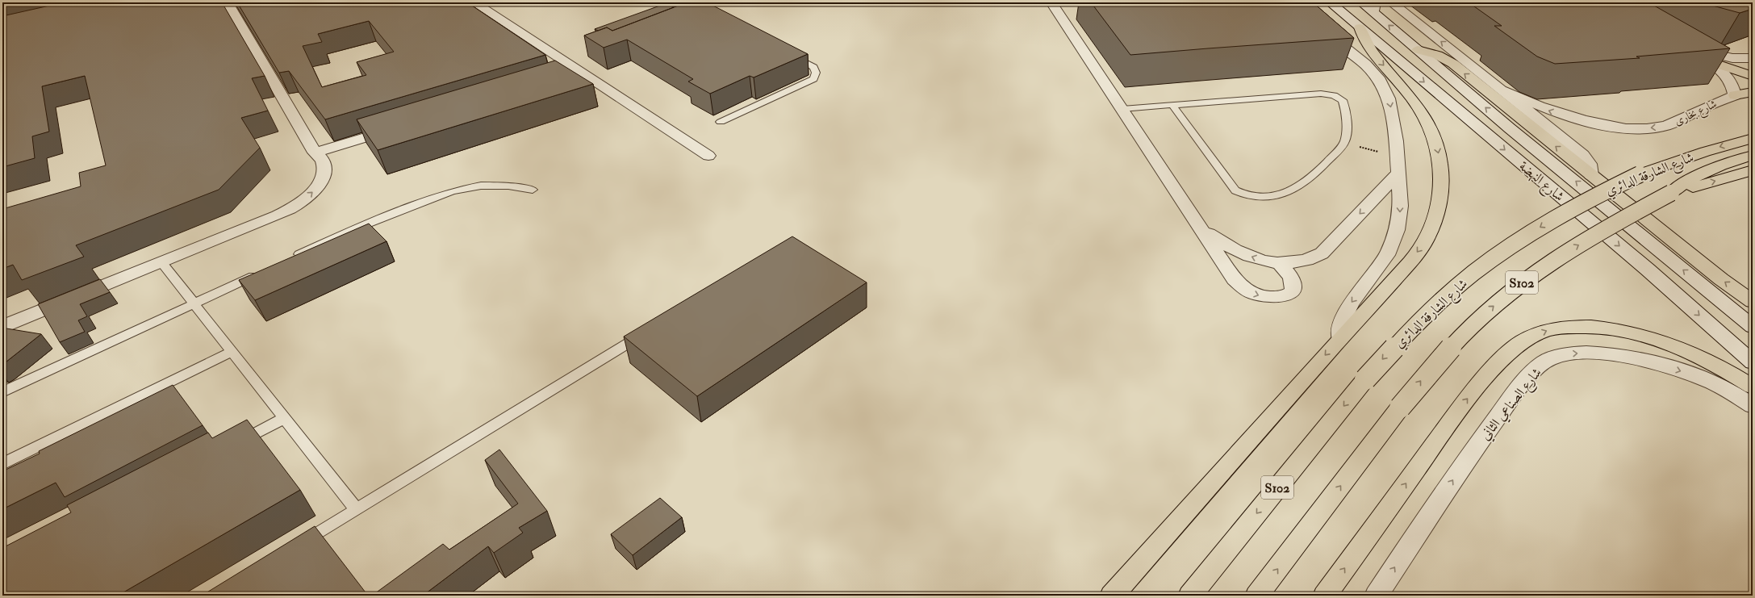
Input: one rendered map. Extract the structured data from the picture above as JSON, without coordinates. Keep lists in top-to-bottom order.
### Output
{
  "streets": {
    "main road": ["شارع الشارقة الدائري", "S102"],
    "street": ["شارع بخارى", "شارع النهضة", "شارع الصناعي الثاني"]
  },
  "one_way": ["شارع بخارى", "شارع الصناعي الثاني"]
}
